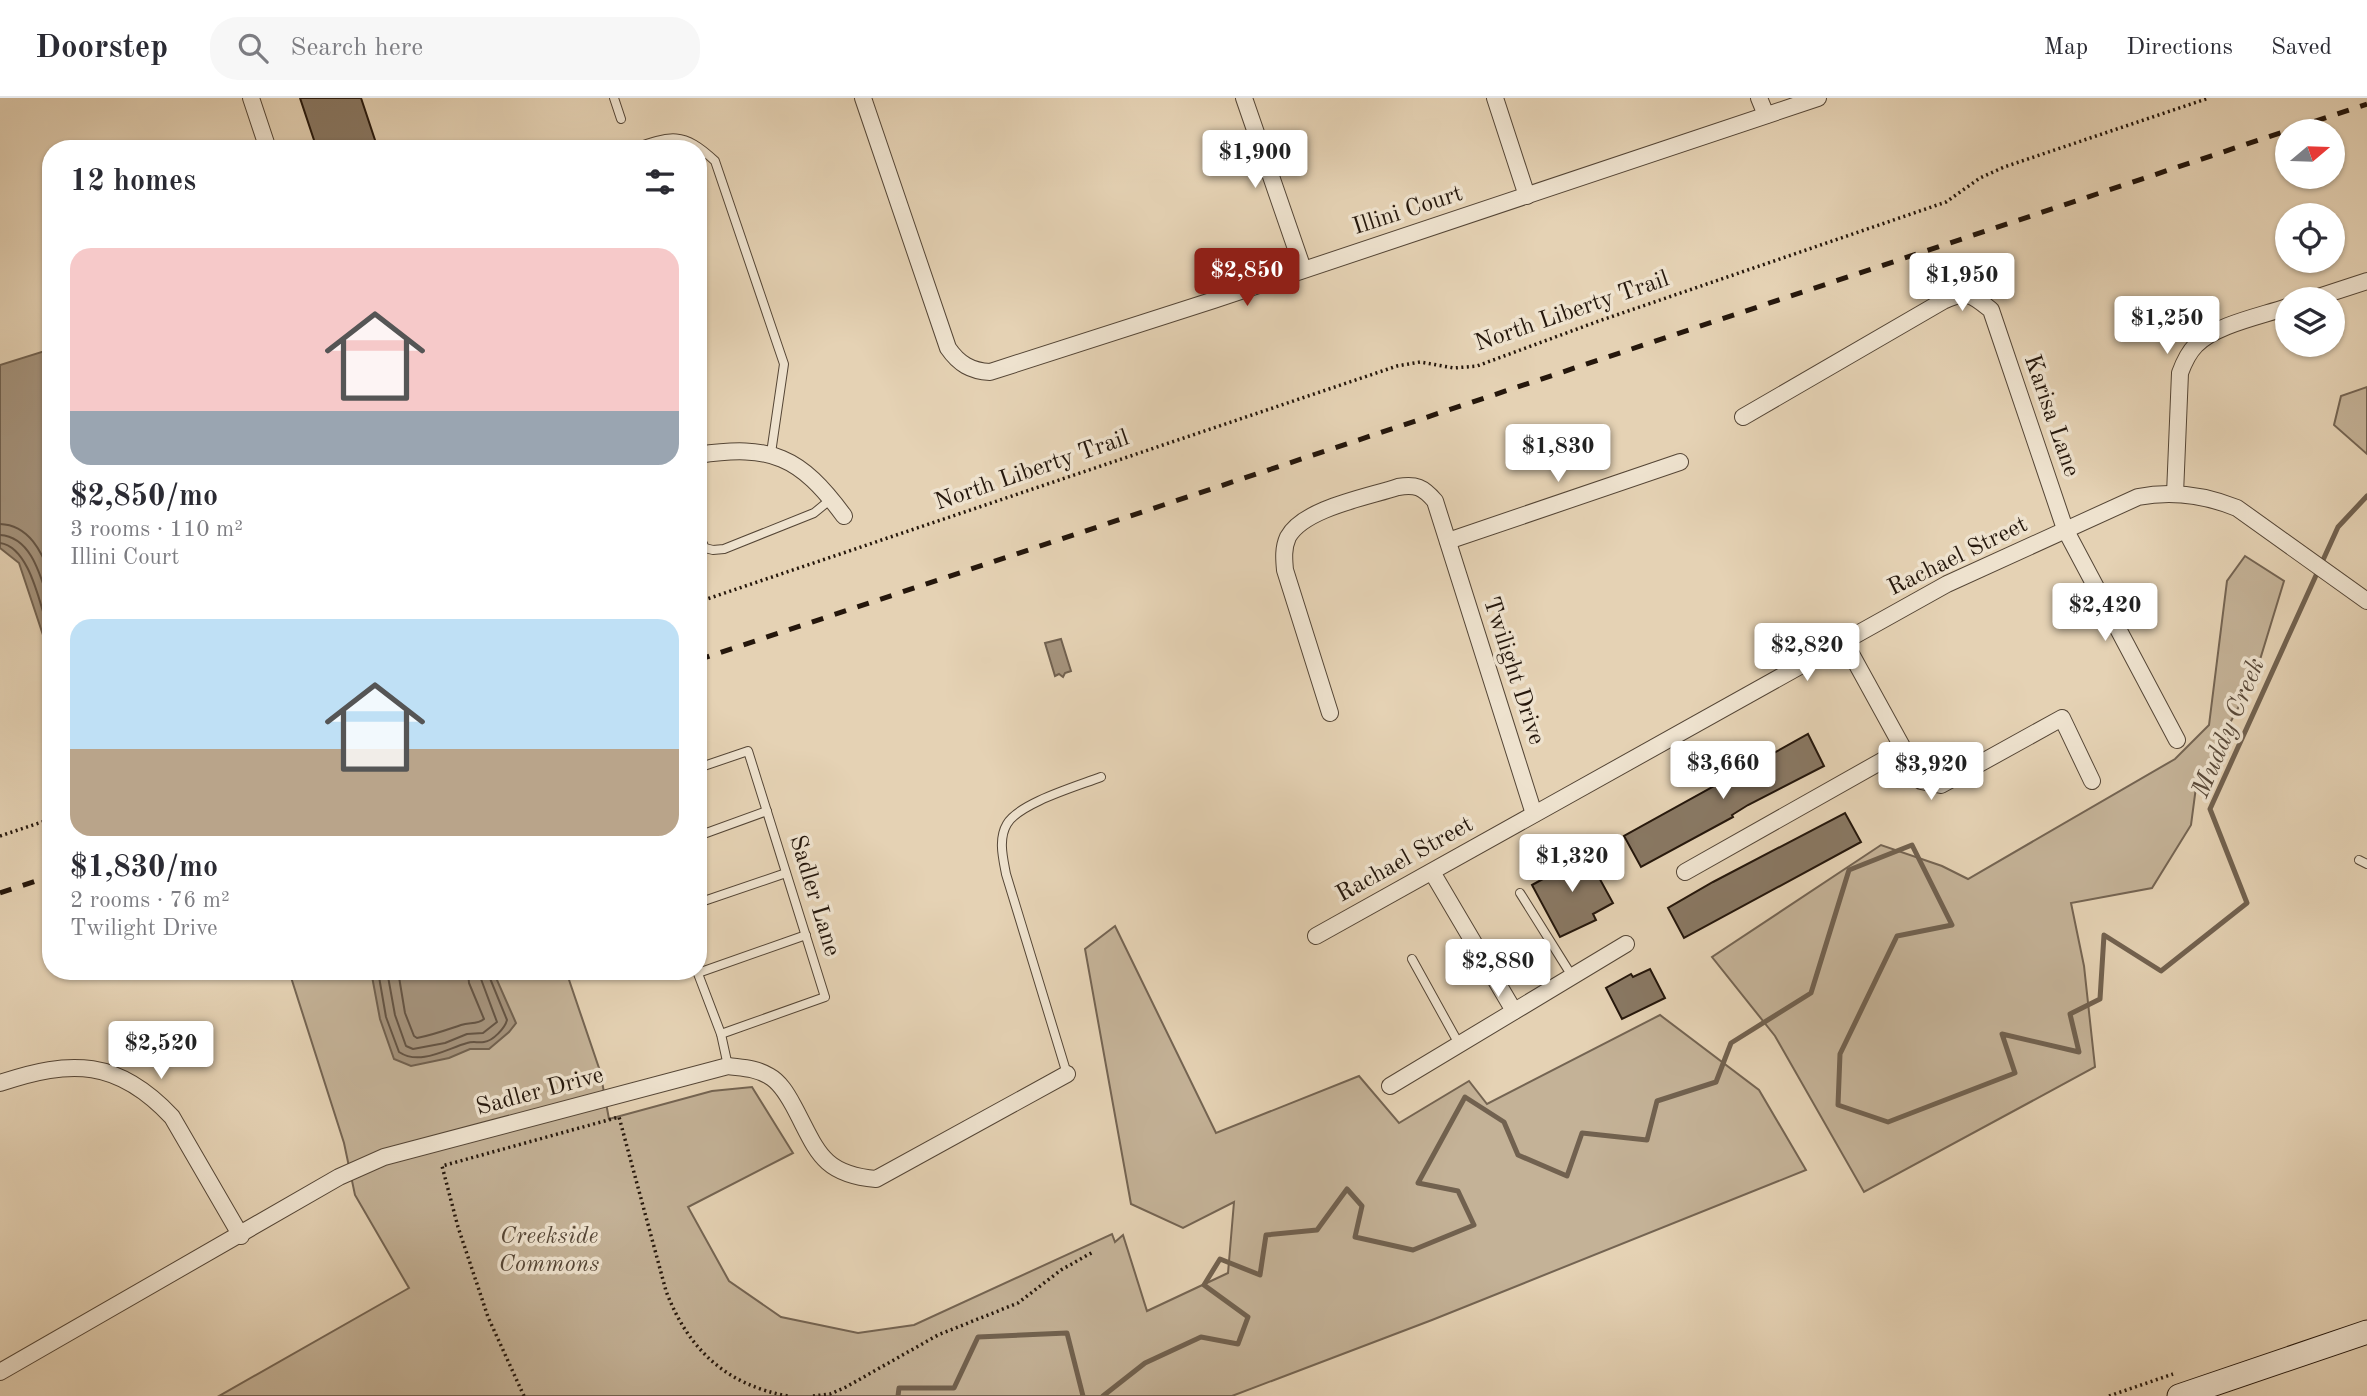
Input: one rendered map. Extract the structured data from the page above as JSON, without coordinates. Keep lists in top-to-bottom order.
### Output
{
  "streets": {
    "street": [
      "Illini Court",
      "Karisa Lane",
      "Rachael Street",
      "Twilight Drive",
      "Sadler Drive"
    ],
    "lane": ["Sadler Lane"],
    "path": ["North Liberty Trail"]
  },
  "crossings": [
    ["Karisa Lane", "Rachael Street"],
    ["Rachael Street", "Twilight Drive"]
  ],
  "water": ["Muddy Creek"],
  "parks": ["Creekside Commons"],
  "north": "right",
  "page": {
    "header": "Doorstep",
    "search": "Search here",
    "nav": ["Map", "Directions", "Saved"],
    "price": [
      "$1,900",
      "$2,850",
      "$1,950",
      "$1,250",
      "$1,830",
      "$2,420",
      "$2,820",
      "$3,660",
      "$3,920",
      "$1,320",
      "$2,880",
      "$2,520"
    ],
    "heading": "12 homes",
    "list": [
      {
        "name": "$2,850/mo",
        "note": "3 rooms · 110 m² · Illini Court"
      },
      {
        "name": "$1,830/mo",
        "note": "2 rooms · 76 m² · Twilight Drive"
      }
    ]
  }
}
